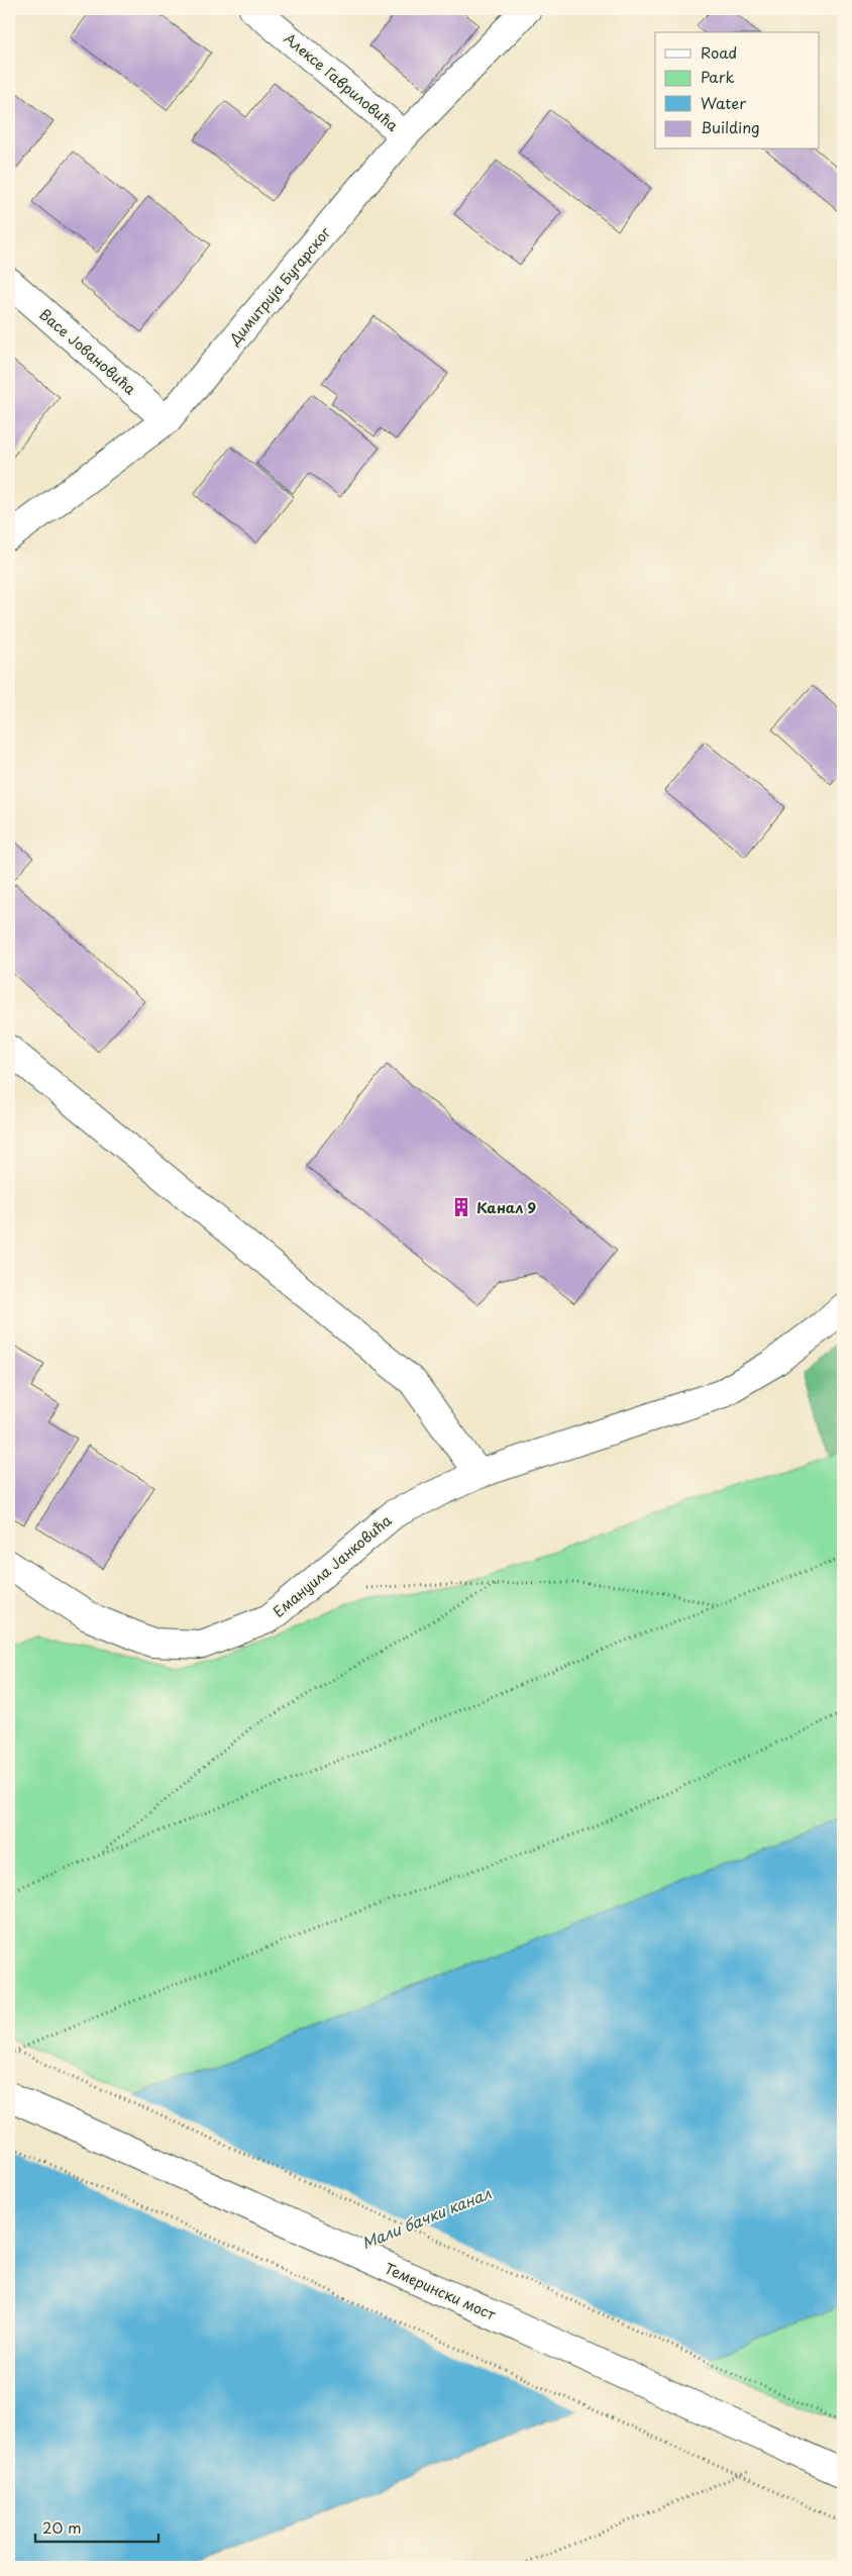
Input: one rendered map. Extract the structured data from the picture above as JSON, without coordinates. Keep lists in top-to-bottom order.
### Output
{
  "streets": {
    "street": [
      "Алексе Гавриловића",
      "Димитрија Бугарског",
      "Васе Јовановића",
      "Емануила Јанковића",
      "Темерински мост"
    ]
  },
  "crossings": [
    ["Алексе Гавриловића", "Димитрија Бугарског"],
    ["Димитрија Бугарског", "Васе Јовановића"]
  ],
  "water": ["Мали бачки канал"],
  "places": {
    "building": ["Канал 9"]
  },
  "legend": [
    "Road",
    "Park",
    "Water",
    "Building"
  ],
  "scale_bar": "20 m"
}
